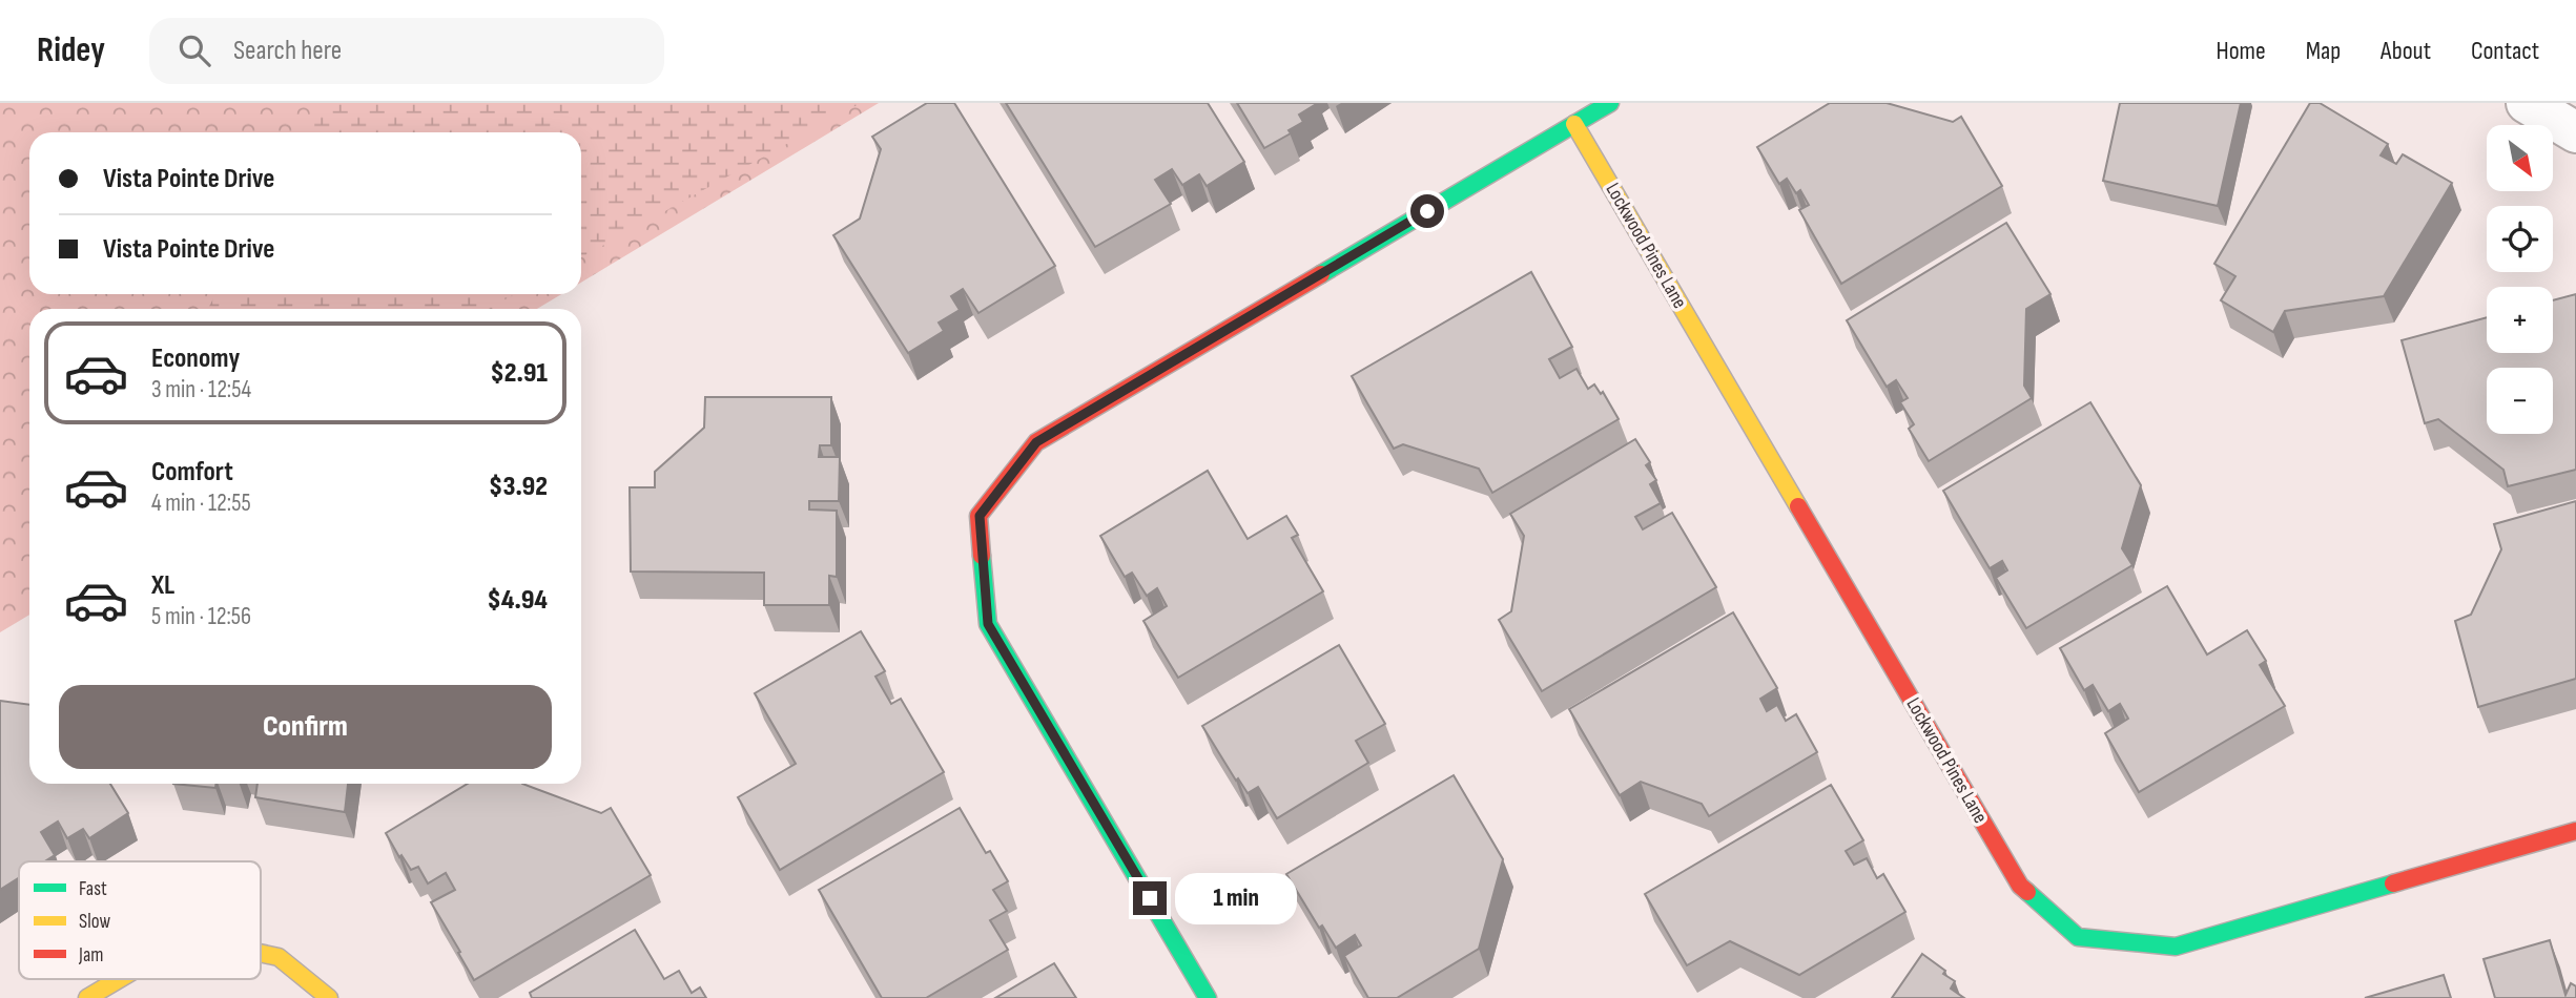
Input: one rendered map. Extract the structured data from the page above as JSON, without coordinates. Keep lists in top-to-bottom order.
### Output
{
  "streets": {
    "street": ["Lockwood Pines Lane"]
  },
  "legend": ["Fast", "Slow", "Jam"],
  "north": "bottom right",
  "page": {
    "header": "Ridey",
    "search": "Search here",
    "nav": [
      "Home",
      "Map",
      "About",
      "Contact"
    ],
    "map_buttons": ["+", "−"],
    "banner": ["Vista Pointe Drive", "Vista Pointe Drive"],
    "list": [
      {
        "name": "Economy",
        "note": "3 min · 12:54",
        "value": "$2.91"
      },
      {
        "name": "Comfort",
        "note": "4 min · 12:55",
        "value": "$3.92"
      },
      {
        "name": "XL",
        "note": "5 min · 12:56",
        "value": "$4.94"
      }
    ],
    "buttons": "Confirm",
    "bubble": "1 min"
  }
}
